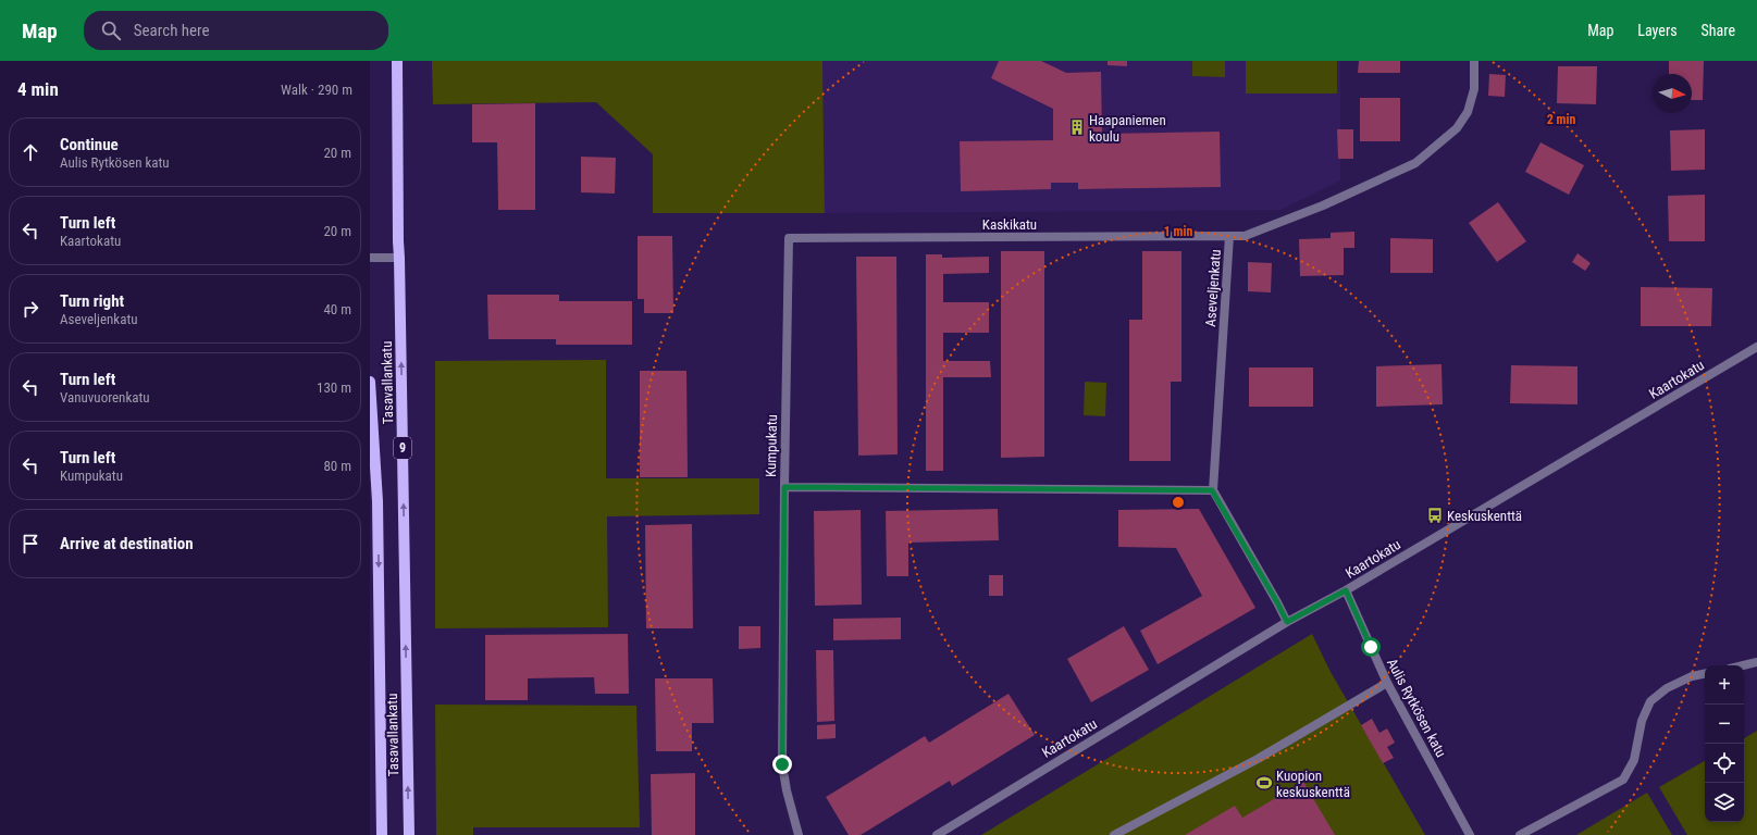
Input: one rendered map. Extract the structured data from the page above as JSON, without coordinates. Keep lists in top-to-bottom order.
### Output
{
  "streets": {
    "main road": ["Tasavallankatu", "9"],
    "street": [
      "Kaskikatu",
      "Aseveljenkatu",
      "Kaartokatu",
      "Kumpukatu",
      "Aulis Rytkösen katu"
    ]
  },
  "crossings": [
    ["Kaskikatu", "Aseveljenkatu"],
    ["Kaskikatu", "Kumpukatu"],
    ["Kaartokatu", "Aulis Rytkösen katu"]
  ],
  "places": {
    "building": ["Haapaniemen koulu"],
    "bus stop": ["Keskuskenttä"],
    "sports": ["Kuopion keskuskenttä"]
  },
  "north": "right",
  "page": {
    "header": "Map",
    "search": "Search here",
    "nav": ["Map", "Layers", "Share"],
    "heading": ["4 min", "Walk · 290 m"],
    "list": [
      ["Continue", "Aulis Rytkösen katu", "20 m"],
      ["Turn left", "Kaartokatu", "20 m"],
      ["Turn right", "Aseveljenkatu", "40 m"],
      ["Turn left", "Vanuvuorenkatu", "130 m"],
      ["Turn left", "Kumpukatu", "80 m"],
      "Arrive at destination"
    ],
    "map_buttons": ["+", "−"]
  },
  "rings": ["2 min", "1 min"]
}
